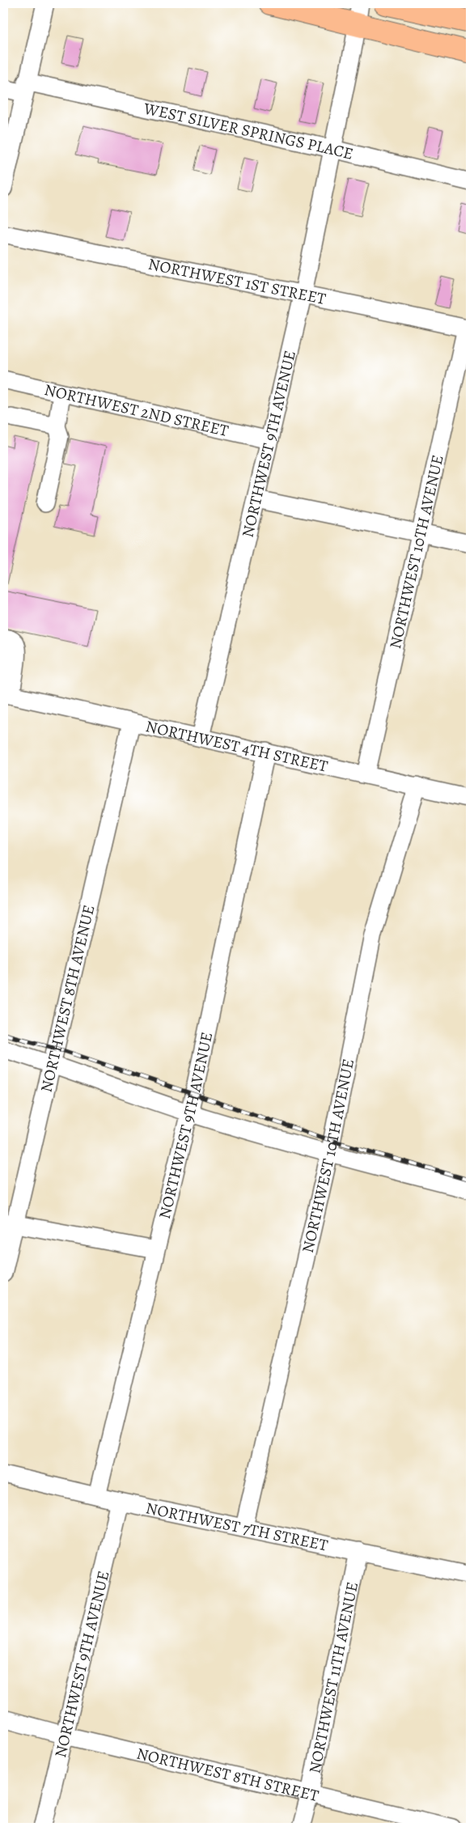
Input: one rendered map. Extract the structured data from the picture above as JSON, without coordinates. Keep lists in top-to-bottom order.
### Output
{
  "streets": {
    "street": [
      "WEST SILVER SPRINGS PLACE",
      "NORTHWEST 1ST STREET",
      "NORTHWEST 2ND STREET",
      "NORTHWEST 9TH AVENUE",
      "NORTHWEST 10TH AVENUE",
      "NORTHWEST 4TH STREET",
      "NORTHWEST 8TH AVENUE",
      "NORTHWEST 7TH STREET",
      "NORTHWEST 11TH AVENUE",
      "NORTHWEST 8TH STREET"
    ]
  },
  "crossings": [
    ["WEST SILVER SPRINGS PLACE", "NORTHWEST 9TH AVENUE"],
    ["NORTHWEST 1ST STREET", "NORTHWEST 9TH AVENUE"],
    ["NORTHWEST 1ST STREET", "NORTHWEST 10TH AVENUE"],
    ["NORTHWEST 2ND STREET", "NORTHWEST 9TH AVENUE"],
    ["NORTHWEST 9TH AVENUE", "NORTHWEST 4TH STREET"],
    ["NORTHWEST 9TH AVENUE", "NORTHWEST 7TH STREET"],
    ["NORTHWEST 9TH AVENUE", "NORTHWEST 8TH STREET"],
    ["NORTHWEST 10TH AVENUE", "NORTHWEST 4TH STREET"],
    ["NORTHWEST 10TH AVENUE", "NORTHWEST 7TH STREET"],
    ["NORTHWEST 4TH STREET", "NORTHWEST 8TH AVENUE"],
    ["NORTHWEST 7TH STREET", "NORTHWEST 11TH AVENUE"],
    ["NORTHWEST 11TH AVENUE", "NORTHWEST 8TH STREET"]
  ]
}
